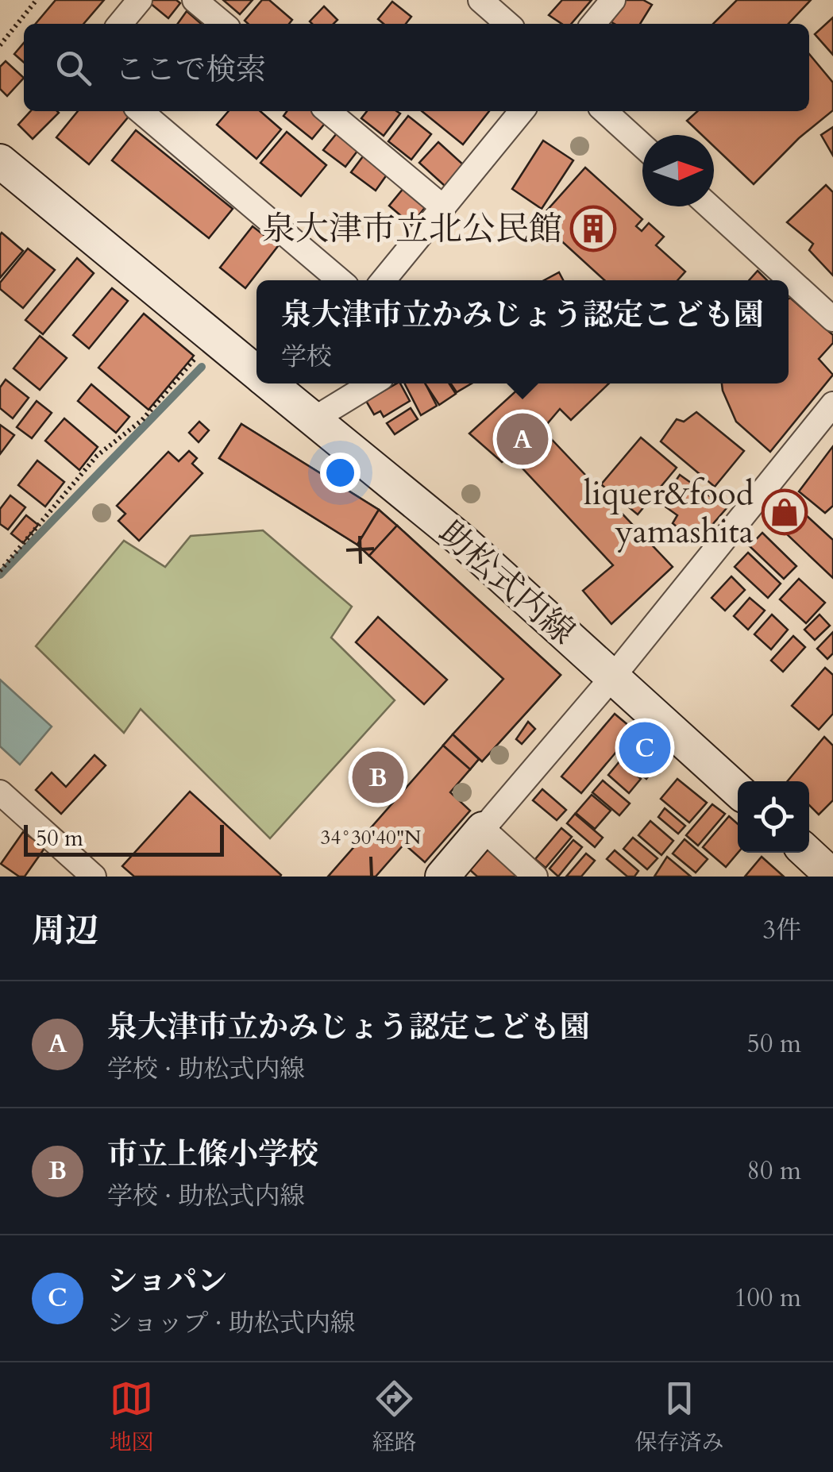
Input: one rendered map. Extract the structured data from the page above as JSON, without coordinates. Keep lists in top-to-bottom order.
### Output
{
  "streets": {
    "street": ["助松式内線"]
  },
  "places": {
    "building": ["泉大津市立北公民館"],
    "shop": ["liquer&food yamashita"]
  },
  "scale_bar": "50 m",
  "north": "right",
  "page": {
    "search": "ここで検索",
    "popup": ["泉大津市立かみじょう認定こども園", "学校"],
    "pins": ["A", "C", "B"],
    "scale": "50 m",
    "heading": ["周辺", "3件"],
    "list": [
      {
        "mark": "A",
        "name": "泉大津市立かみじょう認定こども園",
        "note": "学校 · 助松式内線",
        "value": "50 m"
      },
      {
        "mark": "B",
        "name": "市立上條小学校",
        "note": "学校 · 助松式内線",
        "value": "80 m"
      },
      {
        "mark": "C",
        "name": "ショパン",
        "note": "ショップ · 助松式内線",
        "value": "100 m"
      }
    ],
    "nav": ["地図", "経路", "保存済み"]
  },
  "coordinates": ["34°30'40\"N"]
}
